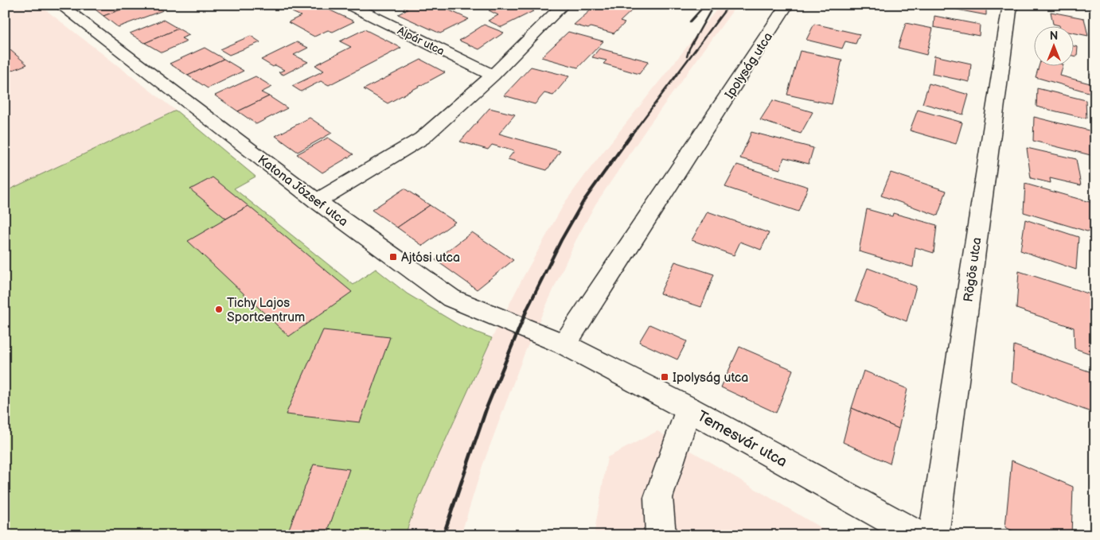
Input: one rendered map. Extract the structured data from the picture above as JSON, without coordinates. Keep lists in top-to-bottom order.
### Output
{
  "streets": {
    "street": [
      "Alpár utca",
      "Ipolyság utca",
      "Katona József utca",
      "Rögös utca",
      "Temesvár utca"
    ]
  },
  "crossings": [
    ["Ipolyság utca", "Katona József utca"],
    ["Ipolyság utca", "Temesvár utca"],
    ["Katona József utca", "Temesvár utca"]
  ],
  "places": {
    "transit": ["Ajtósi utca", "Ipolyság utca"],
    "other": ["Tichy Lajos Sportcentrum"]
  },
  "north": "top"
}
